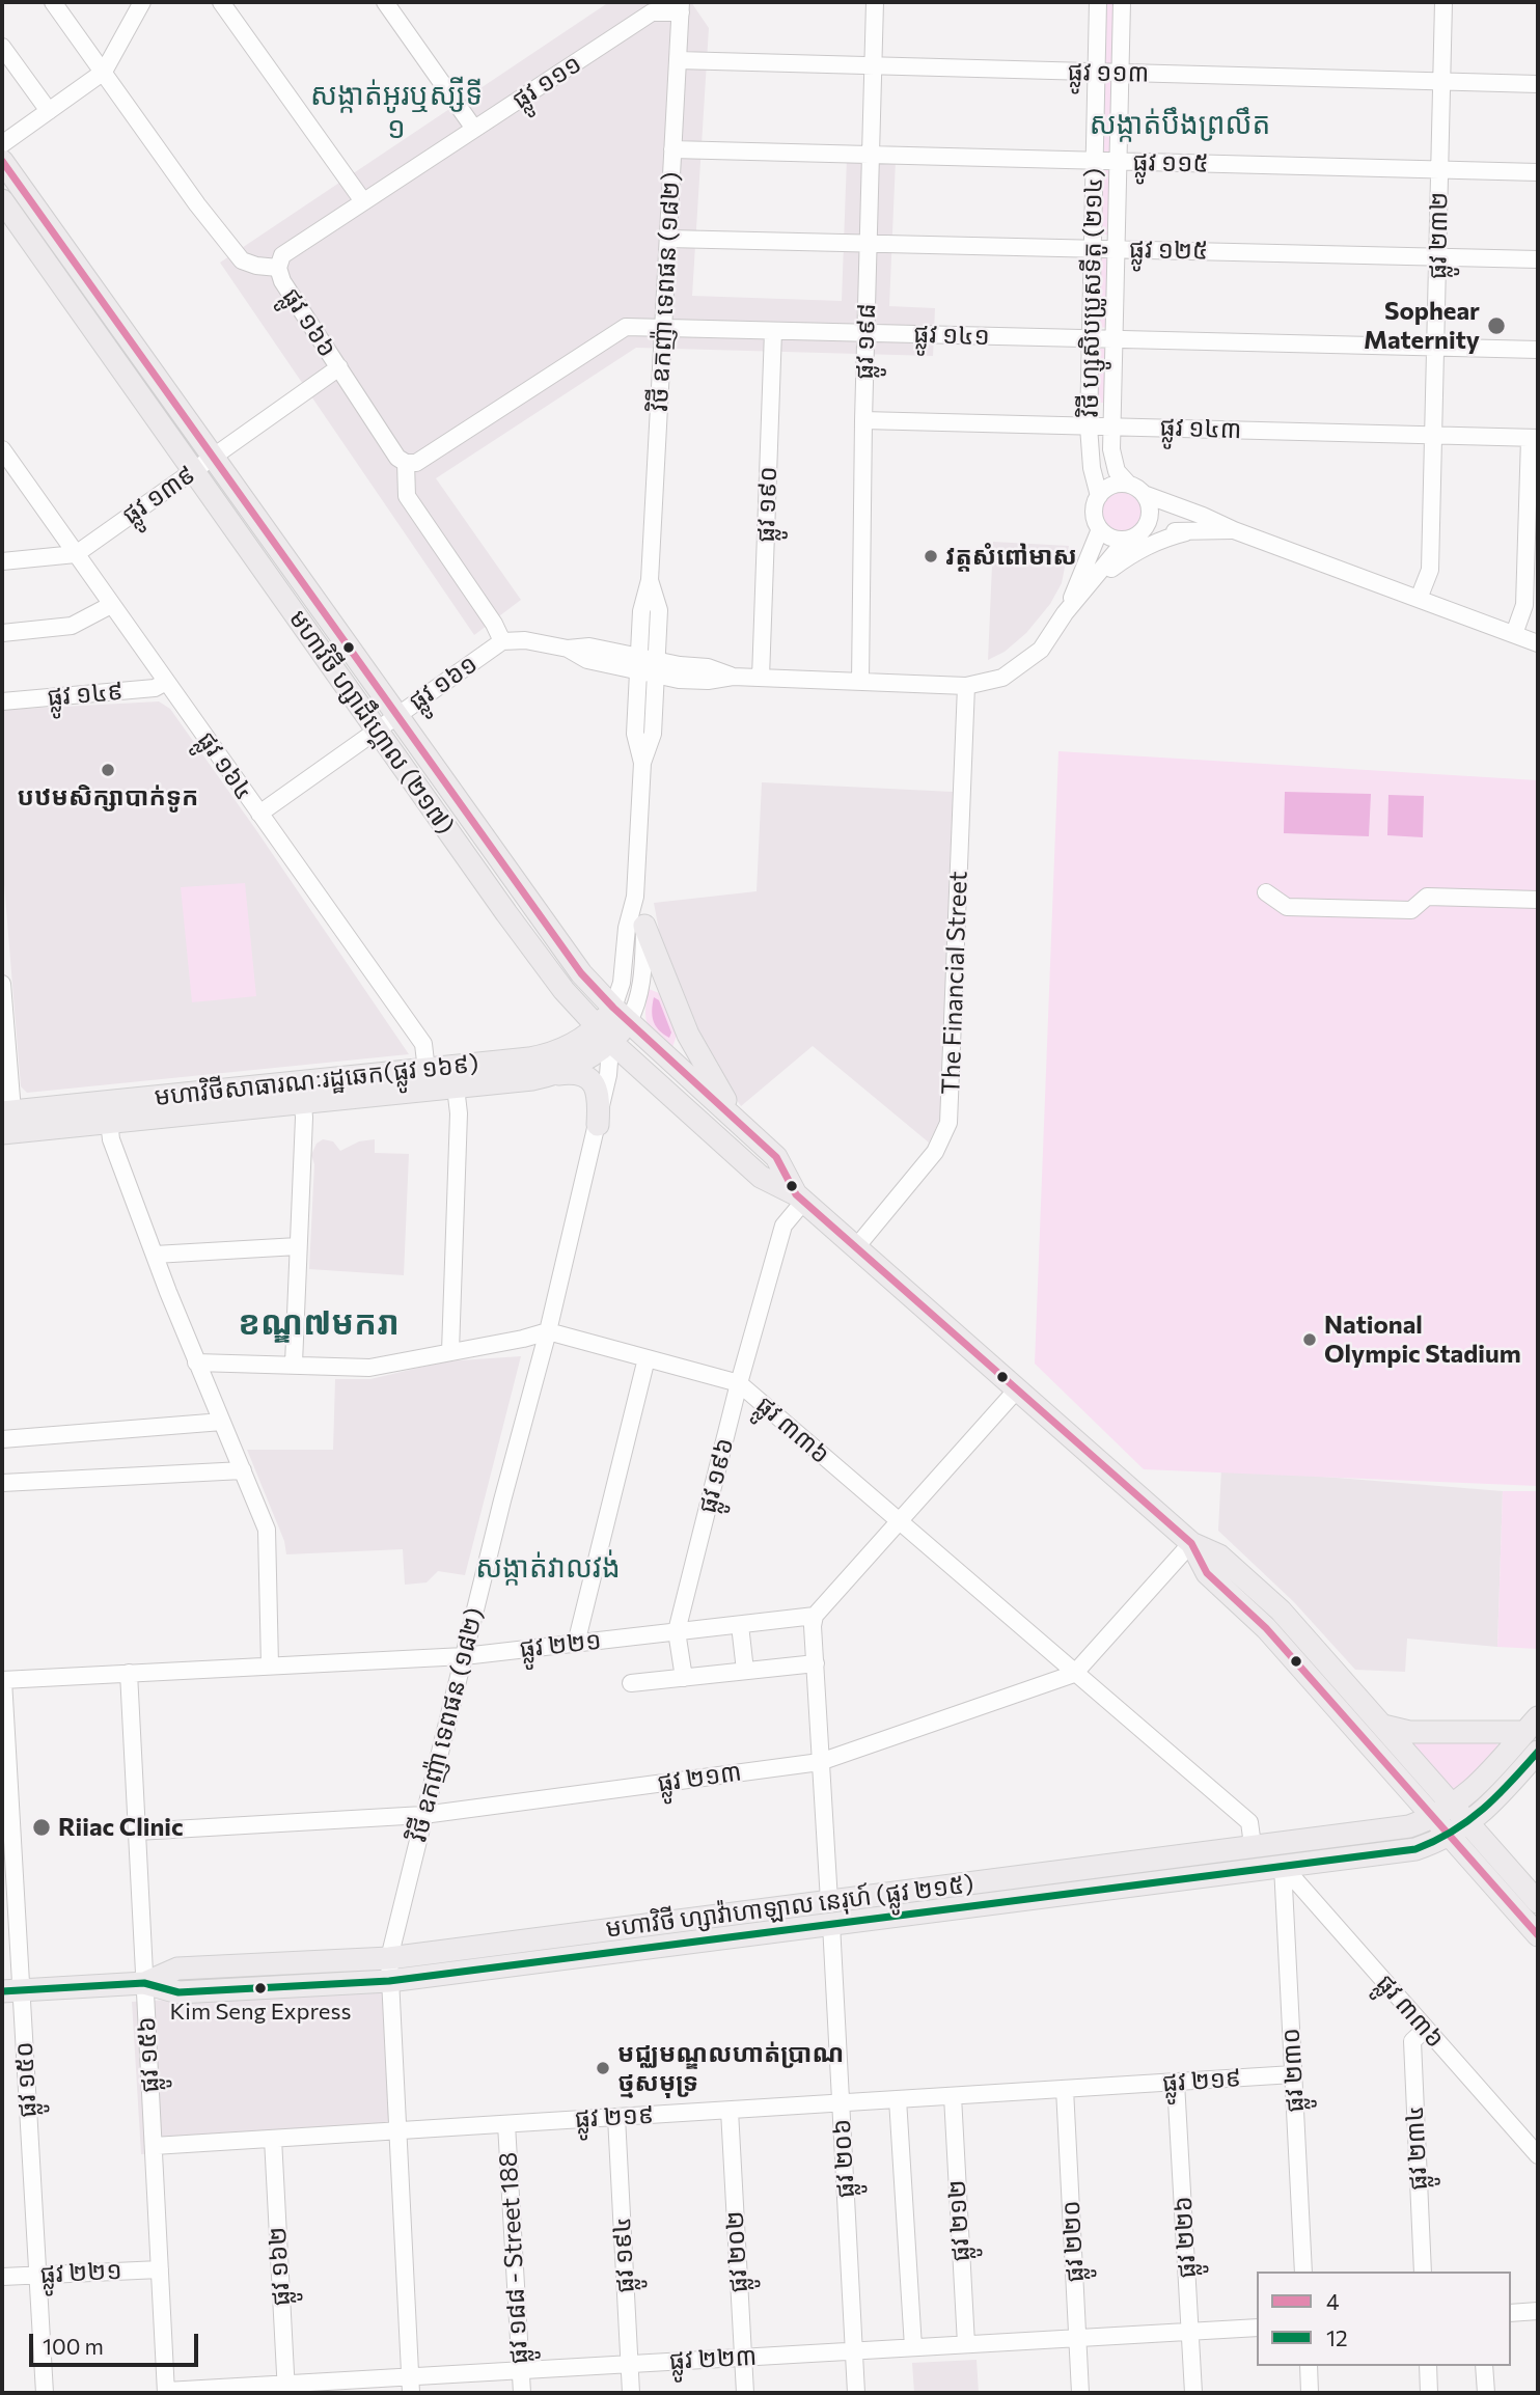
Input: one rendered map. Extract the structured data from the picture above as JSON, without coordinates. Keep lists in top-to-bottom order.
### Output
{
  "streets": {
    "main road": ["មហាវិថី ហ្សាដឹហ្គោល (២១៧)", "មហាវិថីសាធារណៈរដ្ឋឆេក(ផ្លូវ ១៦៩)", "មហាវិថី ហ្សាវ៉ាហាឡាល នេរុហ៍ (ផ្លូវ ២១៥)"],
    "street": [
      "ផ្លូវ ១១៣",
      "ផ្លូវ ១១១",
      "ផ្លូវ ១១៥",
      "ផ្លូវ ២៣២",
      "ផ្លូវ ១២៥",
      "វិថី ឧកញ៉ា ទេពផន (១៨២)",
      "វិថី ហ្សូសិបប្រូសទីតូ (២១៤)",
      "ផ្លូវ ១៦៦",
      "ផ្លូវ ១៤១",
      "ផ្លូវ ១៩៨",
      "ផ្លូវ ១៤៣",
      "ផ្លូវ ១៣៩",
      "ផ្លូវ ១៩០",
      "ផ្លូវ ១៦១",
      "ផ្លូវ ១៤៩",
      "ផ្លូវ ១៦៤",
      "The Financial Street",
      "ផ្លូវ ៣៣៦",
      "ផ្លូវ ១៩៦",
      "ផ្លូវ ២២១",
      "ផ្លូវ ២១៣",
      "ផ្លូវ ១៥៦",
      "ផ្លូវ ២៣០",
      "ផ្លូវ ១៥០",
      "ផ្លូវ ២១៩",
      "ផ្លូវ ២៣៤",
      "ផ្លូវ ២០៦",
      "ផ្លូវ ២១២",
      "ផ្លូវ ២២៦",
      "ផ្លូវ ២២០",
      "ផ្លូវ ២០២",
      "ផ្លូវ ១៩៤",
      "ផ្លូវ ១៨៨ - Street 188",
      "ផ្លូវ ១៦២",
      "ផ្លូវ ២២៣"
    ]
  },
  "crossings": [
    ["ផ្លូវ ១១៣", "ផ្លូវ ២៣២"],
    ["ផ្លូវ ១១៣", "វិថី ឧកញ៉ា ទេពផន (១៨២)"],
    ["ផ្លូវ ១១៣", "វិថី ហ្សូសិបប្រូសទីតូ (២១៤)"],
    ["ផ្លូវ ១១៣", "ផ្លូវ ១៩៨"],
    ["ផ្លូវ ១១១", "វិថី ឧកញ៉ា ទេពផន (១៨២)"],
    ["ផ្លូវ ១១១", "ផ្លូវ ១៦៦"],
    ["ផ្លូវ ១១៥", "ផ្លូវ ២៣២"],
    ["ផ្លូវ ១១៥", "វិថី ឧកញ៉ា ទេពផន (១៨២)"],
    ["ផ្លូវ ១១៥", "វិថី ហ្សូសិបប្រូសទីតូ (២១៤)"],
    ["ផ្លូវ ១១៥", "ផ្លូវ ១៩៨"],
    ["ផ្លូវ ២៣២", "ផ្លូវ ១២៥"],
    ["ផ្លូវ ២៣២", "ផ្លូវ ១៤១"],
    ["ផ្លូវ ២៣២", "ផ្លូវ ១៤៣"],
    ["ផ្លូវ ១២៥", "វិថី ឧកញ៉ា ទេពផន (១៨២)"],
    ["ផ្លូវ ១២៥", "វិថី ហ្សូសិបប្រូសទីតូ (២១៤)"],
    ["ផ្លូវ ១២៥", "ផ្លូវ ១៩៨"],
    ["វិថី ឧកញ៉ា ទេពផន (១៨២)", "ផ្លូវ ១៤១"],
    ["វិថី ឧកញ៉ា ទេពផន (១៨២)", "ផ្លូវ ១៦១"],
    ["វិថី ឧកញ៉ា ទេពផន (១៨២)", "មហាវិថី ហ្សាដឹហ្គោល (២១៧)"],
    ["វិថី ឧកញ៉ា ទេពផន (១៨២)", "មហាវិថីសាធារណៈរដ្ឋឆេក(ផ្លូវ ១៦៩)"],
    ["វិថី ឧកញ៉ា ទេពផន (១៨២)", "ផ្លូវ ៣៣៦"],
    ["វិថី ឧកញ៉ា ទេពផន (១៨២)", "ផ្លូវ ២២១"],
    ["វិថី ឧកញ៉ា ទេពផន (១៨២)", "ផ្លូវ ២១៣"],
    ["វិថី ឧកញ៉ា ទេពផន (១៨២)", "មហាវិថី ហ្សាវ៉ាហាឡាល នេរុហ៍ (ផ្លូវ ២១៥)"],
    ["វិថី ឧកញ៉ា ទេពផន (១៨២)", "ផ្លូវ ២១៩"],
    ["វិថី ឧកញ៉ា ទេពផន (១៨២)", "ផ្លូវ ២២៣"],
    ["វិថី ហ្សូសិបប្រូសទីតូ (២១៤)", "ផ្លូវ ១៤១"],
    ["វិថី ហ្សូសិបប្រូសទីតូ (២១៤)", "ផ្លូវ ១៤៣"],
    ["វិថី ហ្សូសិបប្រូសទីតូ (២១៤)", "ផ្លូវ ១៦១"],
    ["ផ្លូវ ១៦៦", "ផ្លូវ ១៤១"],
    ["ផ្លូវ ១៦៦", "ផ្លូវ ១៣៩"],
    ["ផ្លូវ ១៤១", "ផ្លូវ ១៩៨"],
    ["ផ្លូវ ១៤១", "ផ្លូវ ១៩០"],
    ["ផ្លូវ ១៩៨", "ផ្លូវ ១៤៣"],
    ["ផ្លូវ ១៩៨", "ផ្លូវ ១៦១"],
    ["ផ្លូវ ១៣៩", "មហាវិថី ហ្សាដឹហ្គោល (២១៧)"],
    ["ផ្លូវ ១៣៩", "ផ្លូវ ១៦៤"],
    ["ផ្លូវ ១៩០", "ផ្លូវ ១៦១"],
    ["ផ្លូវ ១៦១", "មហាវិថី ហ្សាដឹហ្គោល (២១៧)"],
    ["ផ្លូវ ១៦១", "ផ្លូវ ១៦៤"],
    ["ផ្លូវ ១៦១", "The Financial Street"],
    ["ផ្លូវ ១៤៩", "ផ្លូវ ១៦៤"],
    ["មហាវិថី ហ្សាដឹហ្គោល (២១៧)", "The Financial Street"],
    ["មហាវិថី ហ្សាដឹហ្គោល (២១៧)", "មហាវិថីសាធារណៈរដ្ឋឆេក(ផ្លូវ ១៦៩)"],
    ["មហាវិថី ហ្សាដឹហ្គោល (២១៧)", "ផ្លូវ ១៩៦"],
    ["មហាវិថី ហ្សាដឹហ្គោល (២១៧)", "ផ្លូវ ២១៣"],
    ["មហាវិថី ហ្សាដឹហ្គោល (២១៧)", "មហាវិថី ហ្សាវ៉ាហាឡាល នេរុហ៍ (ផ្លូវ ២១៥)"],
    ["ផ្លូវ ១៦៤", "មហាវិថីសាធារណៈរដ្ឋឆេក(ផ្លូវ ១៦៩)"],
    ["ផ្លូវ ៣៣៦", "ផ្លូវ ១៩៦"],
    ["ផ្លូវ ៣៣៦", "ផ្លូវ ២១៣"],
    ["ផ្លូវ ៣៣៦", "មហាវិថី ហ្សាវ៉ាហាឡាល នេរុហ៍ (ផ្លូវ ២១៥)"],
    ["ផ្លូវ ៣៣៦", "ផ្លូវ ២៣០"],
    ["ផ្លូវ ៣៣៦", "ផ្លូវ ២៣៤"],
    ["ផ្លូវ ១៩៦", "ផ្លូវ ២២១"],
    ["ផ្លូវ ២២១", "ផ្លូវ ១៥៦"],
    ["ផ្លូវ ២២១", "ផ្លូវ ១៥០"],
    ["ផ្លូវ ២១៣", "ផ្លូវ ១៥៦"],
    ["មហាវិថី ហ្សាវ៉ាហាឡាល នេរុហ៍ (ផ្លូវ ២១៥)", "ផ្លូវ ១៥៦"],
    ["មហាវិថី ហ្សាវ៉ាហាឡាល នេរុហ៍ (ផ្លូវ ២១៥)", "ផ្លូវ ២៣០"],
    ["មហាវិថី ហ្សាវ៉ាហាឡាល នេរុហ៍ (ផ្លូវ ២១៥)", "ផ្លូវ ១៥០"],
    ["មហាវិថី ហ្សាវ៉ាហាឡាល នេរុហ៍ (ផ្លូវ ២១៥)", "ផ្លូវ ២០៦"],
    ["ផ្លូវ ១៥៦", "ផ្លូវ ២១៩"],
    ["ផ្លូវ ១៥៦", "ផ្លូវ ២២៣"],
    ["ផ្លូវ ២៣០", "ផ្លូវ ២១៩"],
    ["ផ្លូវ ២១៩", "ផ្លូវ ២០៦"],
    ["ផ្លូវ ២១៩", "ផ្លូវ ២១២"],
    ["ផ្លូវ ២១៩", "ផ្លូវ ២២៦"],
    ["ផ្លូវ ២១៩", "ផ្លូវ ២២០"],
    ["ផ្លូវ ២១៩", "ផ្លូវ ២០២"],
    ["ផ្លូវ ២១៩", "ផ្លូវ ១៩៤"],
    ["ផ្លូវ ២១៩", "ផ្លូវ ១៨៨ - Street 188"],
    ["ផ្លូវ ២១៩", "ផ្លូវ ១៦២"],
    ["ផ្លូវ ២០៦", "ផ្លូវ ២២៣"],
    ["ផ្លូវ ២១២", "ផ្លូវ ២២៣"],
    ["ផ្លូវ ២២៦", "ផ្លូវ ២២៣"],
    ["ផ្លូវ ២២០", "ផ្លូវ ២២៣"],
    ["ផ្លូវ ២០២", "ផ្លូវ ២២៣"],
    ["ផ្លូវ ១៩៤", "ផ្លូវ ២២៣"],
    ["ផ្លូវ ១៨៨ - Street 188", "ផ្លូវ ២២៣"],
    ["ផ្លូវ ១៦២", "ផ្លូវ ២២៣"]
  ],
  "districts": [
    "សង្កាត់អូរឬស្សីទី ១",
    "សង្កាត់បឹងព្រលឹត",
    "ខណ្ឌ៧មករា",
    "សង្កាត់វាលវង់"
  ],
  "places": [
    "Sophear Maternity",
    "វត្តសំពៅមាស",
    "បឋមសិក្សាបាក់ទូក",
    "National Olympic Stadium",
    "Riiac Clinic",
    "Kim Seng Express",
    "មជ្ឈមណ្ឌលហាត់ប្រាណ ថ្មសមុទ្រ"
  ],
  "lines": ["transit line 4", "transit line 12"],
  "legend": ["4", "12"],
  "scale_bar": "100 m"
}
